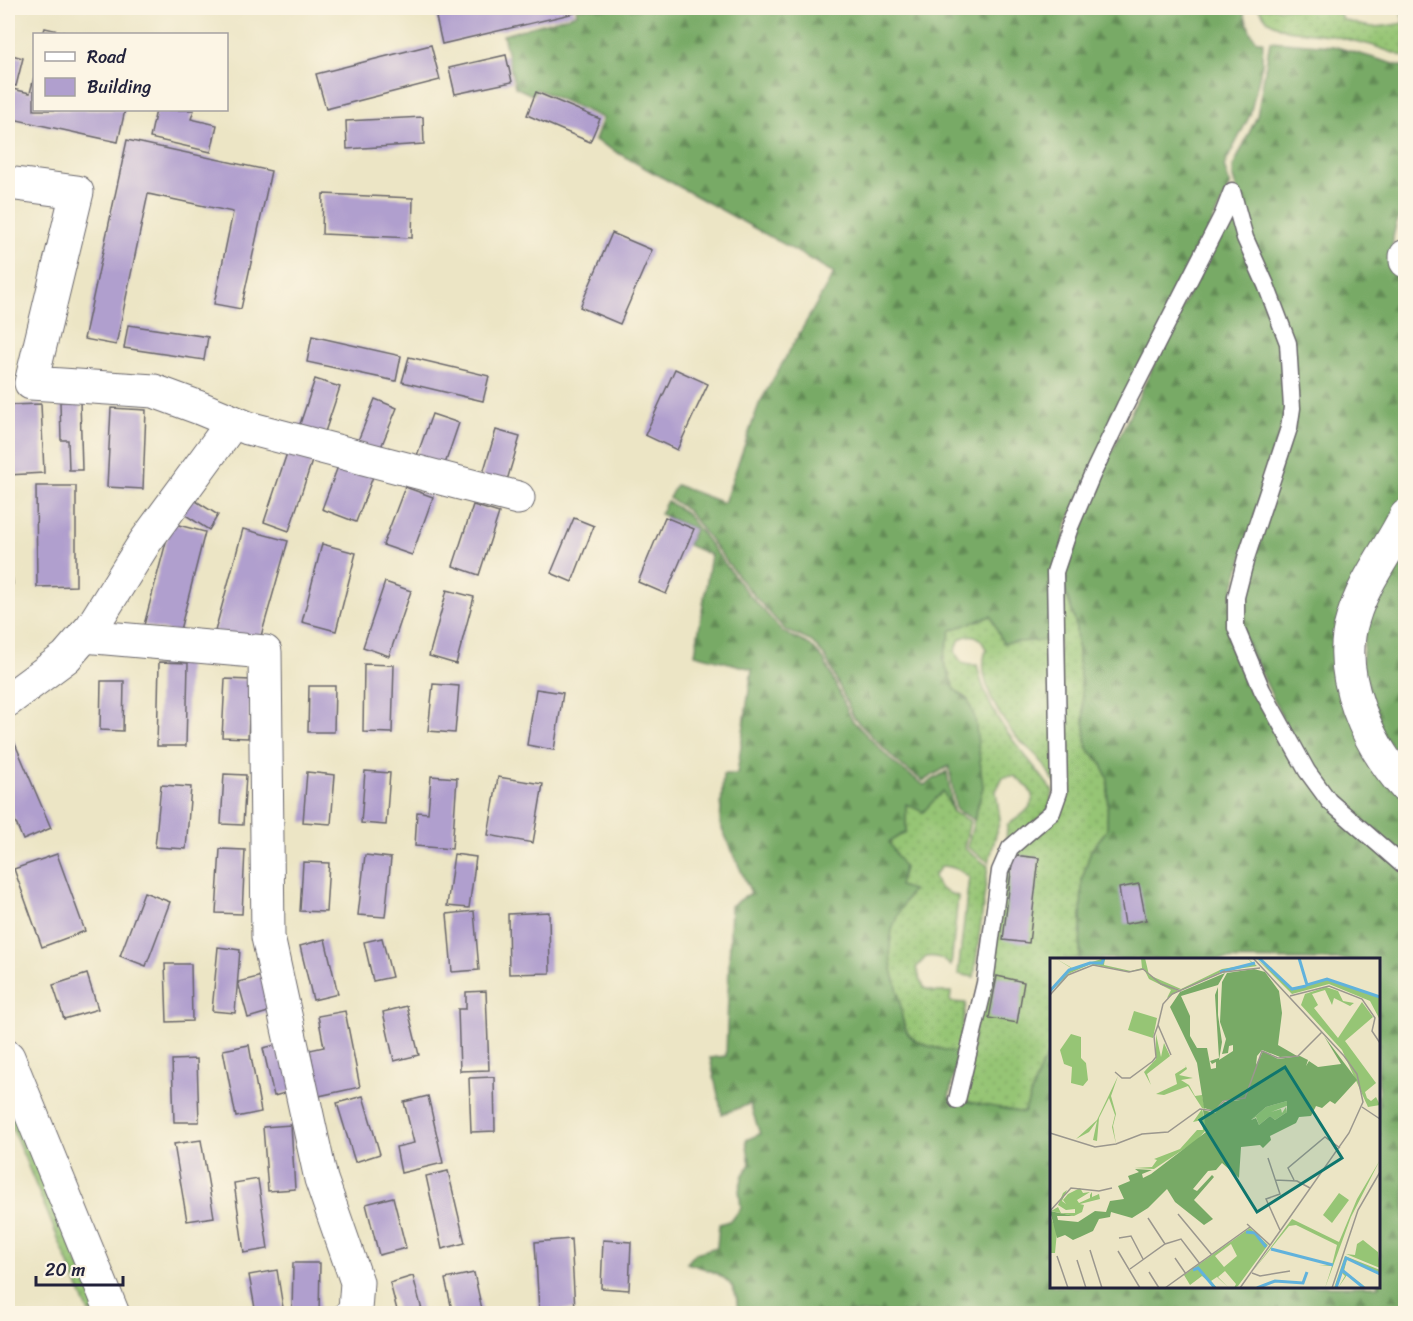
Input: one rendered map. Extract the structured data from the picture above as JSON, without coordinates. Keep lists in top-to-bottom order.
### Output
{
  "legend": ["Road", "Building"],
  "scale_bar": "20 m"
}
